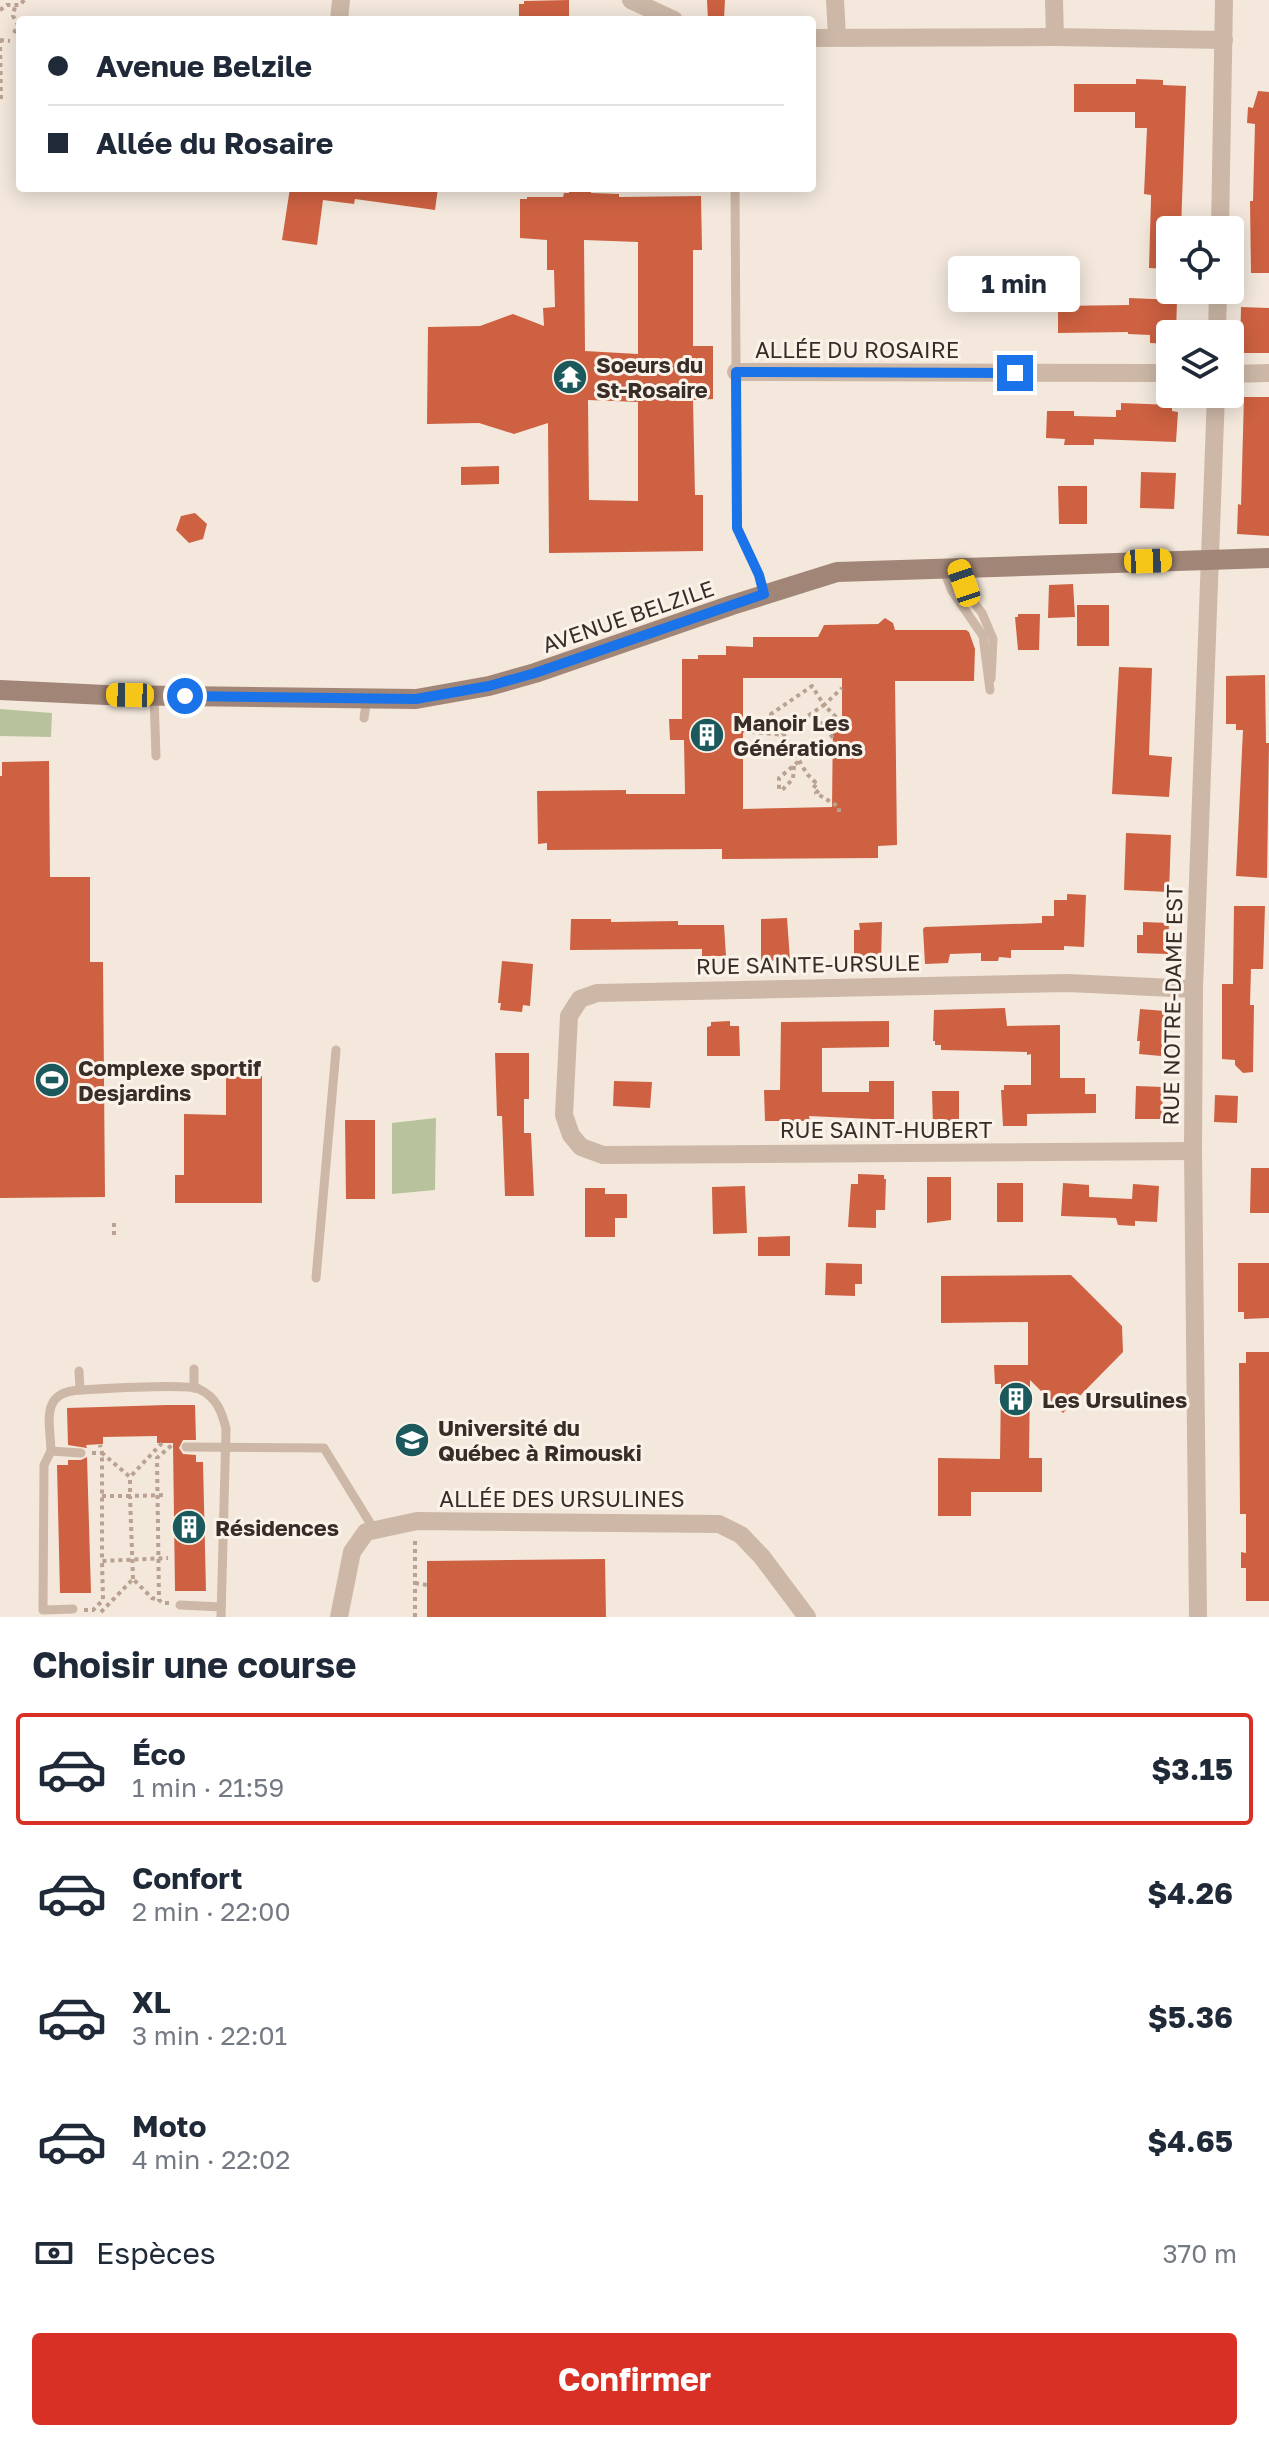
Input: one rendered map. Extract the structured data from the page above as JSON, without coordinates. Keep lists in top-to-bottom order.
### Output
{
  "streets": {
    "street": [
      "ALLÉE DU ROSAIRE",
      "AVENUE BELZILE",
      "RUE SAINTE-URSULE",
      "RUE NOTRE-DAME EST",
      "RUE SAINT-HUBERT",
      "ALLÉE DES URSULINES"
    ]
  },
  "crossings": [
    ["AVENUE BELZILE", "RUE NOTRE-DAME EST"],
    ["RUE SAINTE-URSULE", "RUE NOTRE-DAME EST"],
    ["RUE SAINTE-URSULE", "RUE SAINT-HUBERT"],
    ["RUE NOTRE-DAME EST", "RUE SAINT-HUBERT"]
  ],
  "places": {
    "temple": ["Soeurs du St-Rosaire"],
    "building": ["Manoir Les Générations", "Les Ursulines", "Résidences"],
    "sports": ["Complexe sportif Desjardins"],
    "school or university": ["Université du Québec à Rimouski"]
  },
  "page": {
    "banner": ["Avenue Belzile", "Allée du Rosaire"],
    "bubble": "1 min",
    "heading": "Choisir une course",
    "list": [
      {
        "name": "Éco",
        "note": "1 min · 21:59",
        "value": "$3.15"
      },
      {
        "name": "Confort",
        "note": "2 min · 22:00",
        "value": "$4.26"
      },
      {
        "name": "XL",
        "note": "3 min · 22:01",
        "value": "$5.36"
      },
      {
        "name": "Moto",
        "note": "4 min · 22:02",
        "value": "$4.65"
      }
    ],
    "pay": ["Espèces", "370 m"],
    "buttons": "Confirmer"
  }
}
